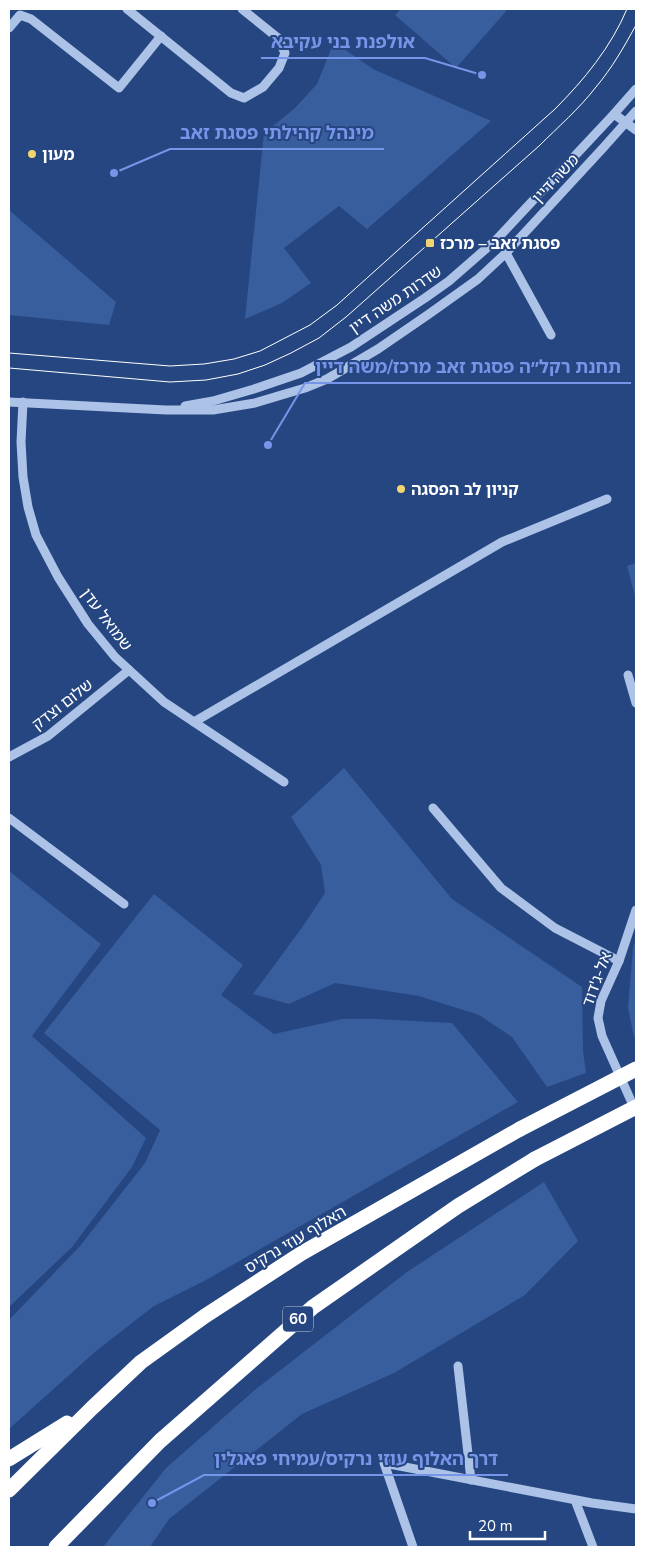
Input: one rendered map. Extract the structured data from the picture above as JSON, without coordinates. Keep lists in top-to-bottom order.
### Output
{
  "streets": {
    "highway": ["האלוף עוזי נרקיס", "60"],
    "street": [
      "משה דיין",
      "שדרות משה דיין",
      "שמואל עדן",
      "שלום וצדק",
      "אל-ג'דוד"
    ]
  },
  "crossings": [
    ["משה דיין", "שדרות משה דיין"],
    ["שדרות משה דיין", "שמואל עדן"],
    ["שמואל עדן", "שלום וצדק"]
  ],
  "places": {
    "other": [
      "אולפנת בני עקיבא",
      "מעון",
      "מינהל קהילתי פסגת זאב",
      "תחנת רקל״ה פסגת זאב מרכז/משה דיין",
      "קניון לב הפסגה",
      "דרך האלוף עוזי נרקיס/עמיחי פאגלין"
    ],
    "transit": ["פסגת זאב – מרכז"]
  },
  "scale_bar": "20 m"
}
